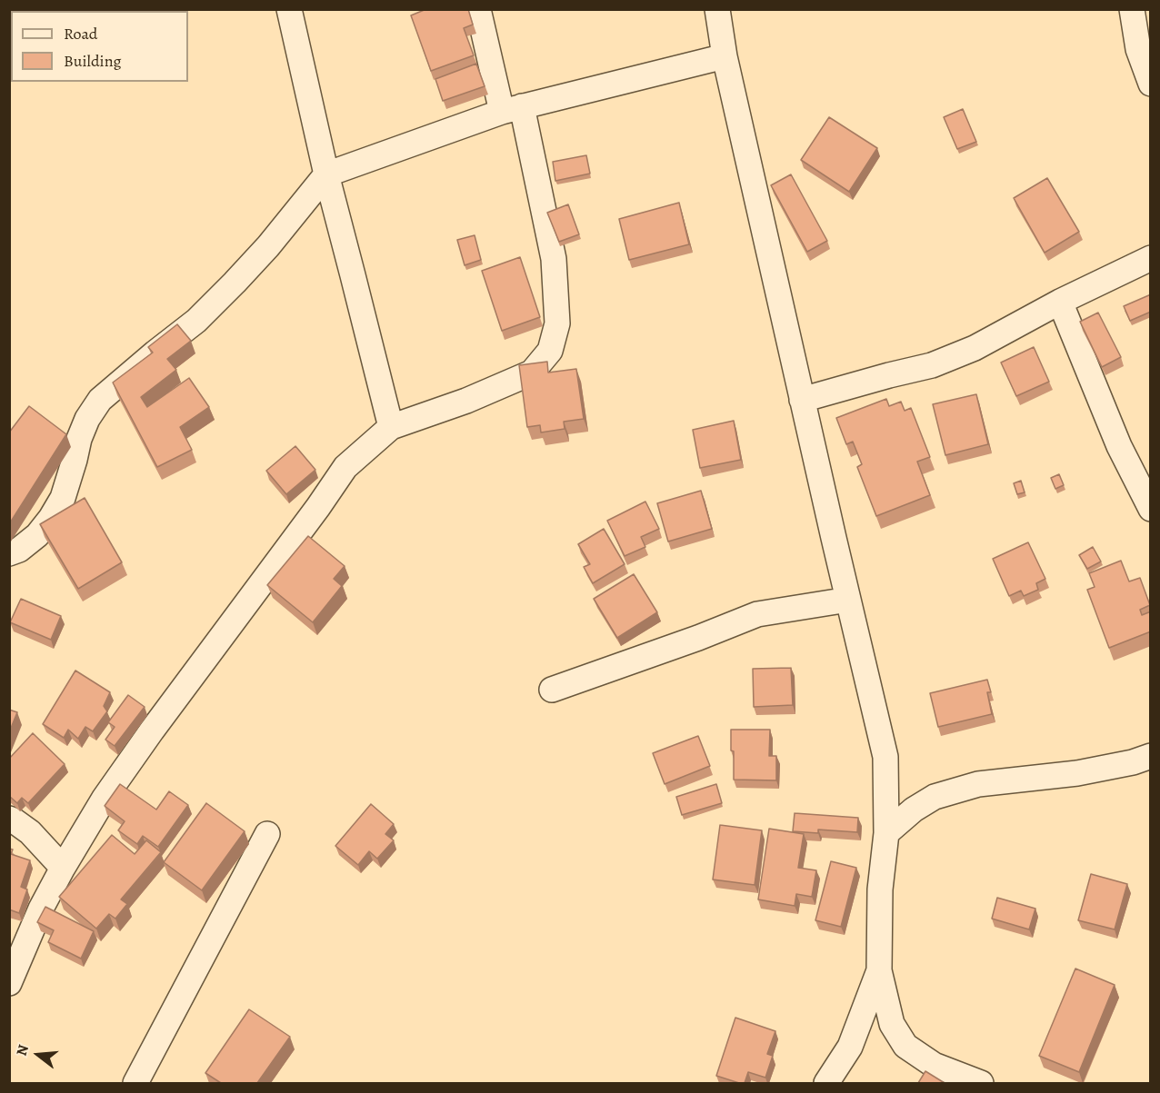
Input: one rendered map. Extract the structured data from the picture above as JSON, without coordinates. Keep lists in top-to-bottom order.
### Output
{
  "legend": ["Road", "Building"],
  "north": "left"
}
